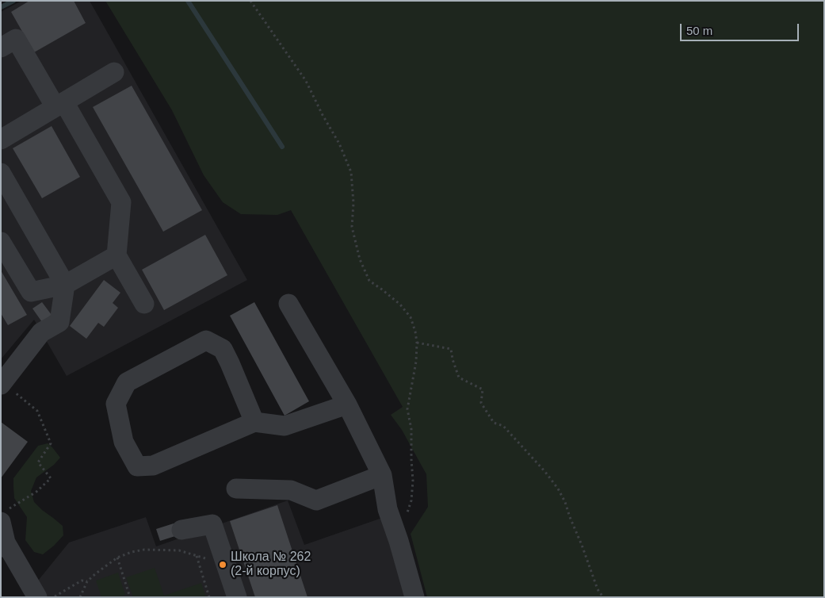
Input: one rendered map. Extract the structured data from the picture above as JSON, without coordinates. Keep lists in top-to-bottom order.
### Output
{
  "places": ["Школа № 262 (2-й корпус)"],
  "scale_bar": "50 m"
}
